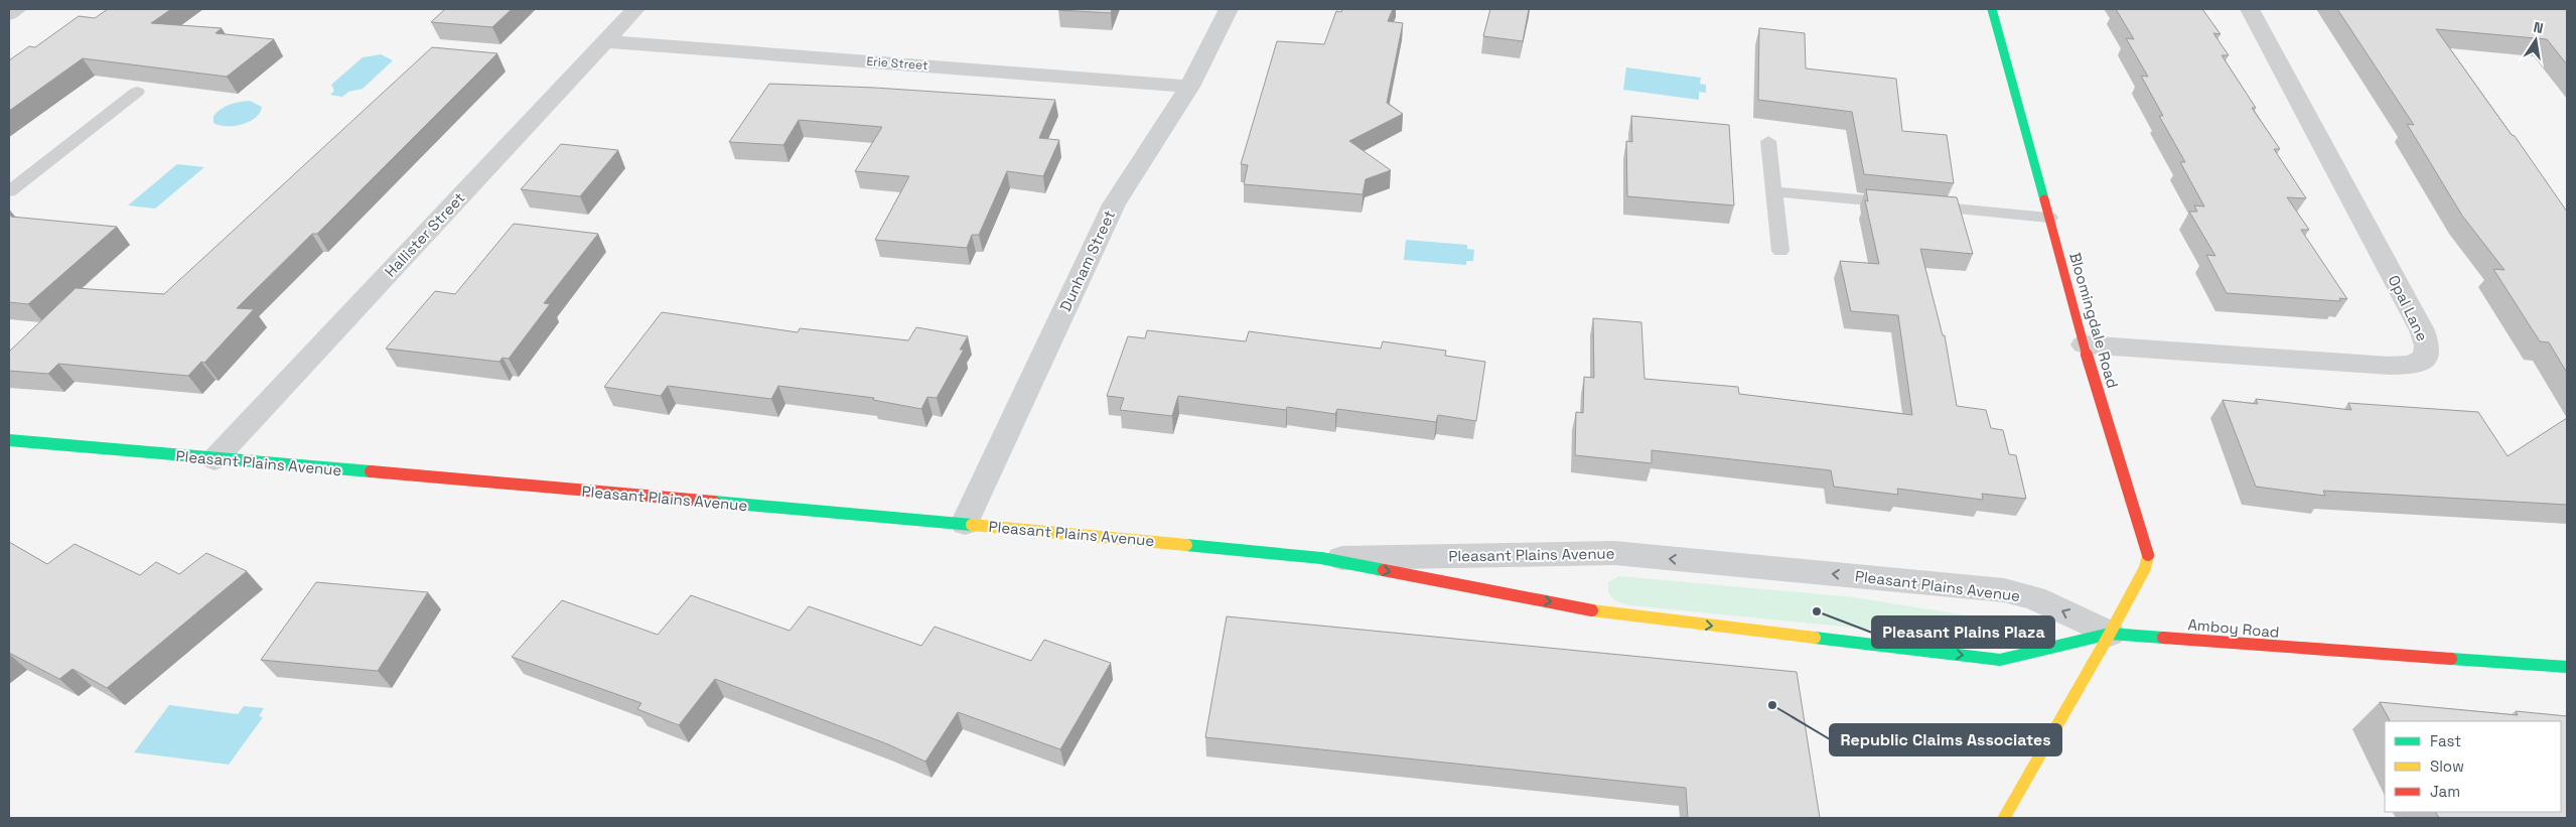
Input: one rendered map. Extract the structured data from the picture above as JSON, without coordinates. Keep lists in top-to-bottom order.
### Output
{
  "streets": {
    "street": [
      "Erie Street",
      "Hallister Street",
      "Dunham Street",
      "Opal Lane",
      "Bloomingdale Road",
      "Pleasant Plains Avenue",
      "Amboy Road"
    ]
  },
  "crossings": [
    ["Erie Street", "Hallister Street"],
    ["Erie Street", "Dunham Street"],
    ["Hallister Street", "Pleasant Plains Avenue"],
    ["Dunham Street", "Pleasant Plains Avenue"],
    ["Opal Lane", "Bloomingdale Road"],
    ["Bloomingdale Road", "Pleasant Plains Avenue"],
    ["Bloomingdale Road", "Amboy Road"],
    ["Pleasant Plains Avenue", "Amboy Road"]
  ],
  "places": ["Pleasant Plains Plaza", "Republic Claims Associates"],
  "legend": ["Fast", "Slow", "Jam"],
  "north": "top"
}
